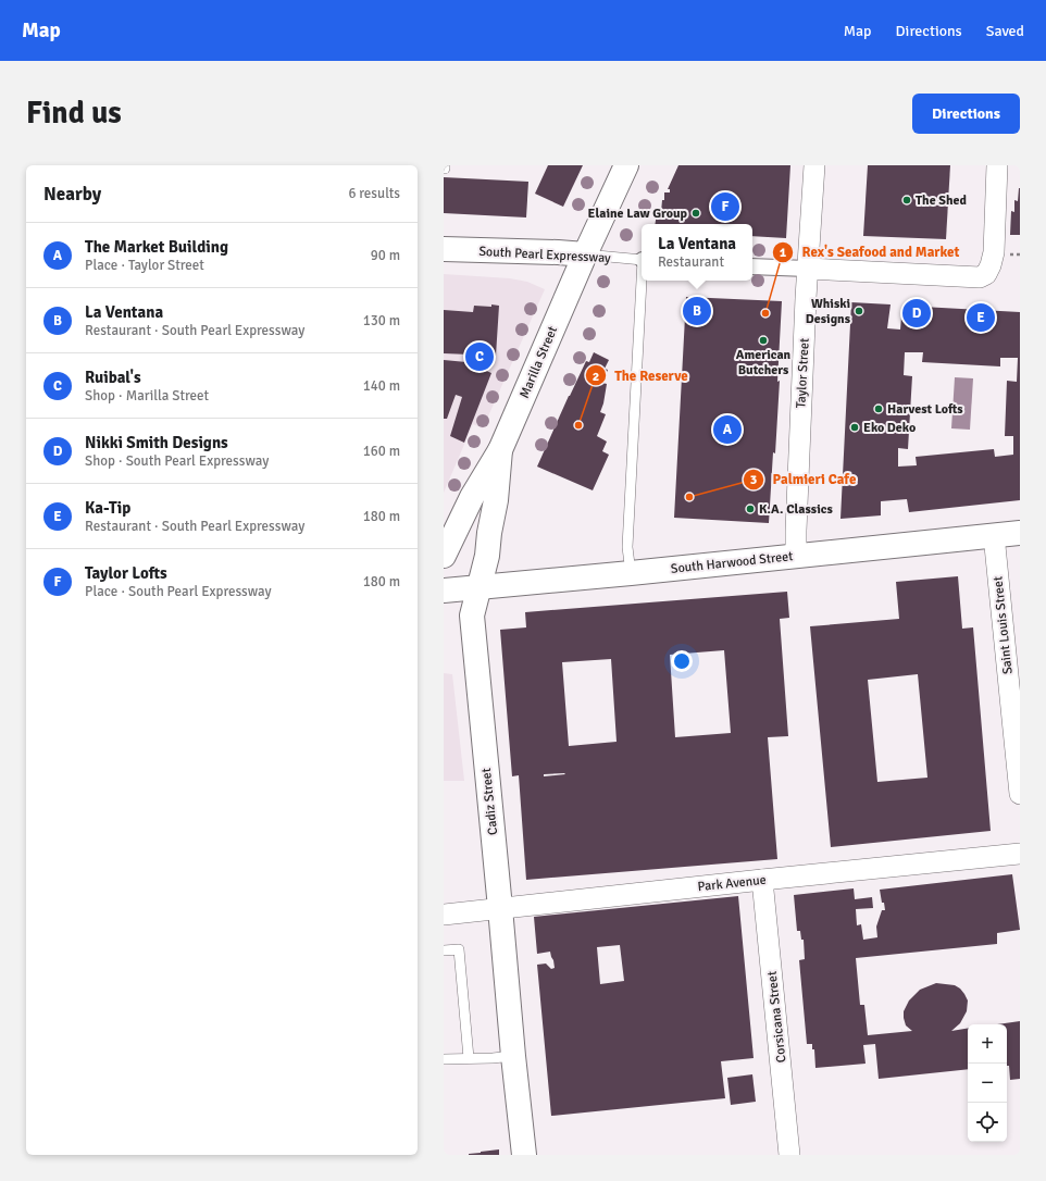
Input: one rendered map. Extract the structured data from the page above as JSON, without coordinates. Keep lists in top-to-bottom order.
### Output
{
  "streets": {
    "main road": [
      "South Pearl Expressway",
      "Marilla Street",
      "South Harwood Street",
      "Cadiz Street"
    ],
    "street": [
      "Taylor Street",
      "Saint Louis Street",
      "Park Avenue",
      "Corsicana Street"
    ]
  },
  "crossings": [
    ["South Pearl Expressway", "Marilla Street"],
    ["Marilla Street", "Cadiz Street"],
    ["Taylor Street", "South Harwood Street"],
    ["South Harwood Street", "Saint Louis Street"],
    ["South Harwood Street", "Cadiz Street"],
    ["Cadiz Street", "Park Avenue"],
    ["Park Avenue", "Corsicana Street"]
  ],
  "places": [
    "The Shed",
    "Elaine Law Group",
    "Whiski Designs",
    "Rex's Seafood and Market",
    "American Butchers",
    "Harvest Lofts",
    "The Reserve",
    "Eko Deko",
    "Palmieri Cafe",
    "K.A. Classics"
  ],
  "page": {
    "header": "Map",
    "nav": ["Map", "Directions", "Saved"],
    "buttons": "Directions",
    "title": "Find us",
    "heading": ["Nearby", "6 results"],
    "pins": [
      "F",
      "B",
      "D",
      "E",
      "C",
      "A"
    ],
    "list": [
      {
        "mark": "A",
        "name": "The Market Building",
        "note": "Place · Taylor Street",
        "value": "90 m"
      },
      {
        "mark": "B",
        "name": "La Ventana",
        "note": "Restaurant · South Pearl Expressway",
        "value": "130 m"
      },
      {
        "mark": "C",
        "name": "Ruibal's",
        "note": "Shop · Marilla Street",
        "value": "140 m"
      },
      {
        "mark": "D",
        "name": "Nikki Smith Designs",
        "note": "Shop · South Pearl Expressway",
        "value": "160 m"
      },
      {
        "mark": "E",
        "name": "Ka-Tip",
        "note": "Restaurant · South Pearl Expressway",
        "value": "180 m"
      },
      {
        "mark": "F",
        "name": "Taylor Lofts",
        "note": "Place · South Pearl Expressway",
        "value": "180 m"
      }
    ],
    "popup": ["La Ventana", "Restaurant"],
    "map_buttons": ["+", "−"]
  }
}
